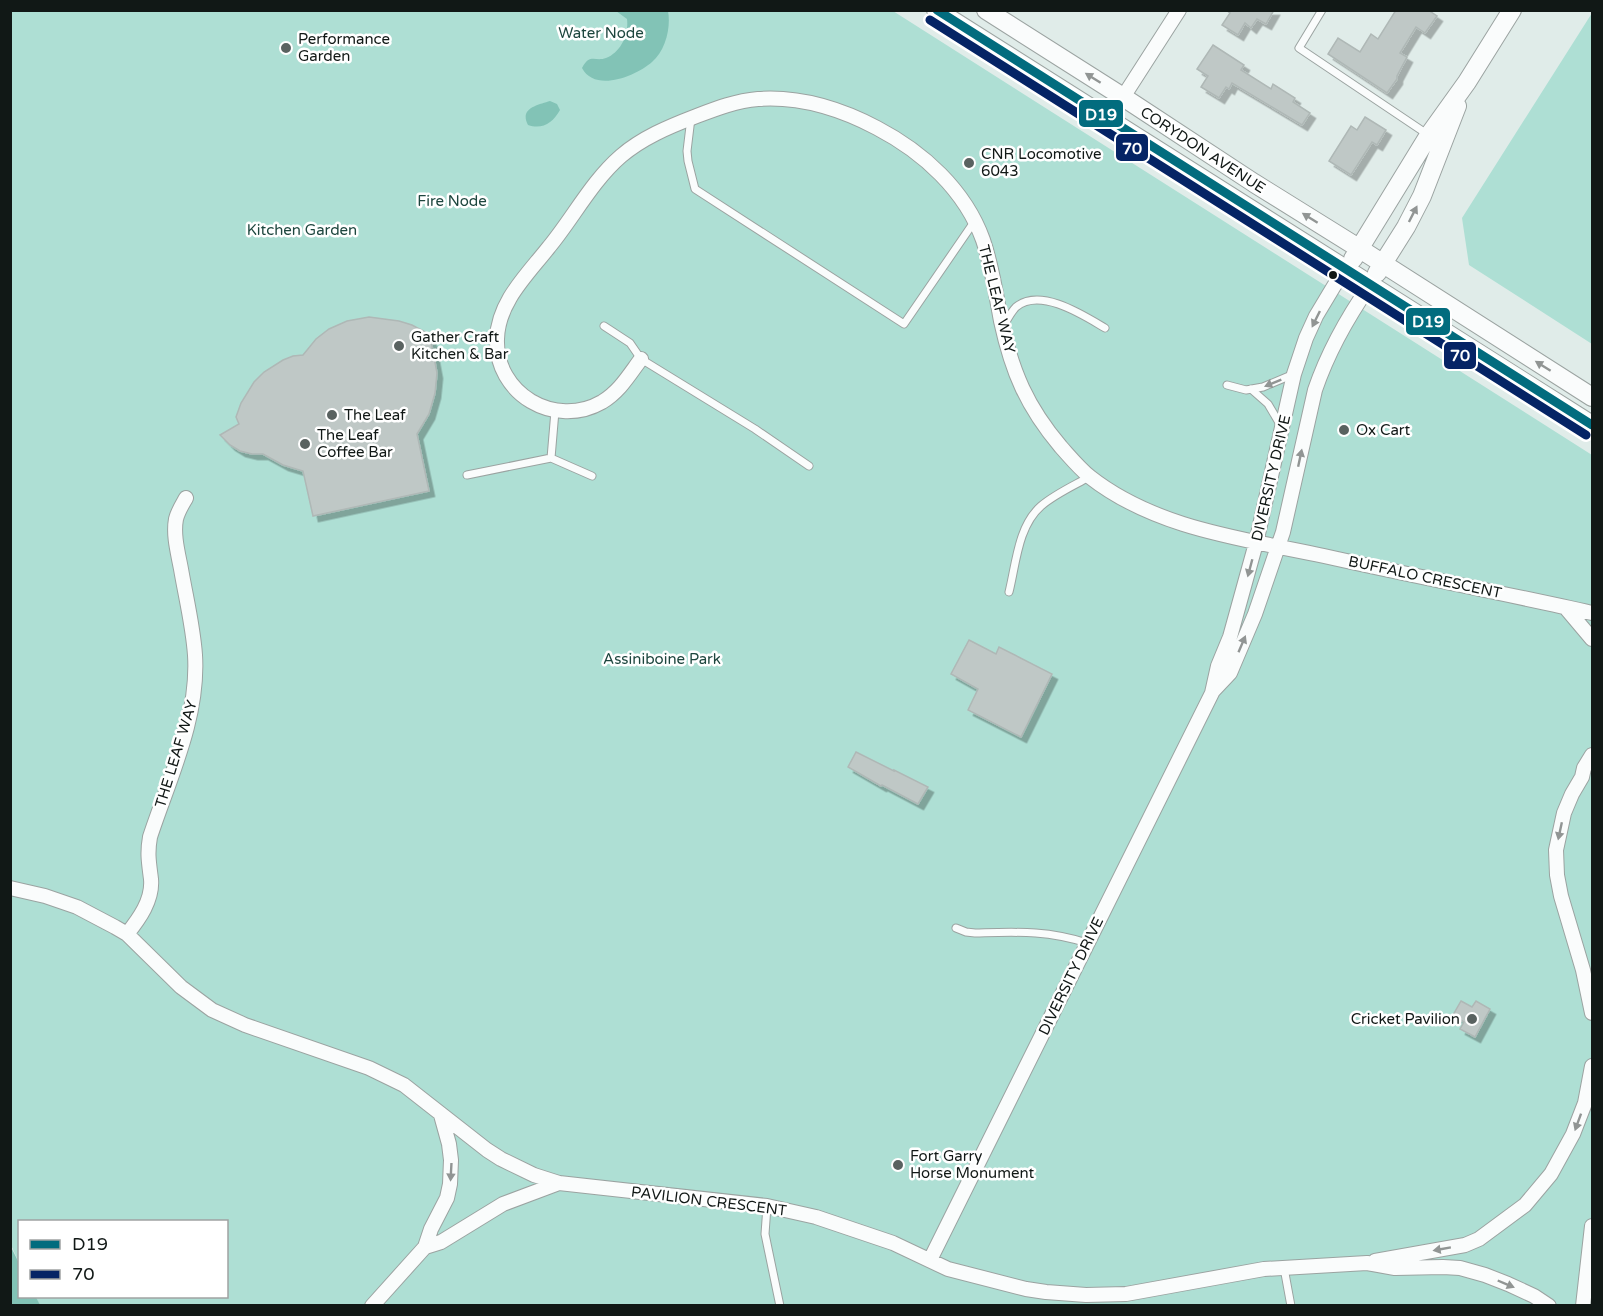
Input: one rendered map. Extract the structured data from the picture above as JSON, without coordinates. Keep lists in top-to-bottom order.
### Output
{
  "streets": {
    "main road": ["CORYDON AVENUE"],
    "street": [
      "THE LEAF WAY",
      "DIVERSITY DRIVE",
      "BUFFALO CRESCENT",
      "PAVILION CRESCENT"
    ]
  },
  "crossings": [
    ["CORYDON AVENUE", "DIVERSITY DRIVE"],
    ["THE LEAF WAY", "DIVERSITY DRIVE"],
    ["THE LEAF WAY", "BUFFALO CRESCENT"],
    ["THE LEAF WAY", "PAVILION CRESCENT"],
    ["DIVERSITY DRIVE", "BUFFALO CRESCENT"],
    ["DIVERSITY DRIVE", "PAVILION CRESCENT"]
  ],
  "parks": [
    "Water Node",
    "Fire Node",
    "Kitchen Garden",
    "Assiniboine Park"
  ],
  "places": [
    "Performance Garden",
    "CNR Locomotive 6043",
    "Gather Craft Kitchen & Bar",
    "The Leaf",
    "Ox Cart",
    "The Leaf Coffee Bar",
    "Cricket Pavilion",
    "Fort Garry Horse Monument"
  ],
  "lines": ["transit line D19", "transit line 70"],
  "legend": ["D19", "70"]
}
